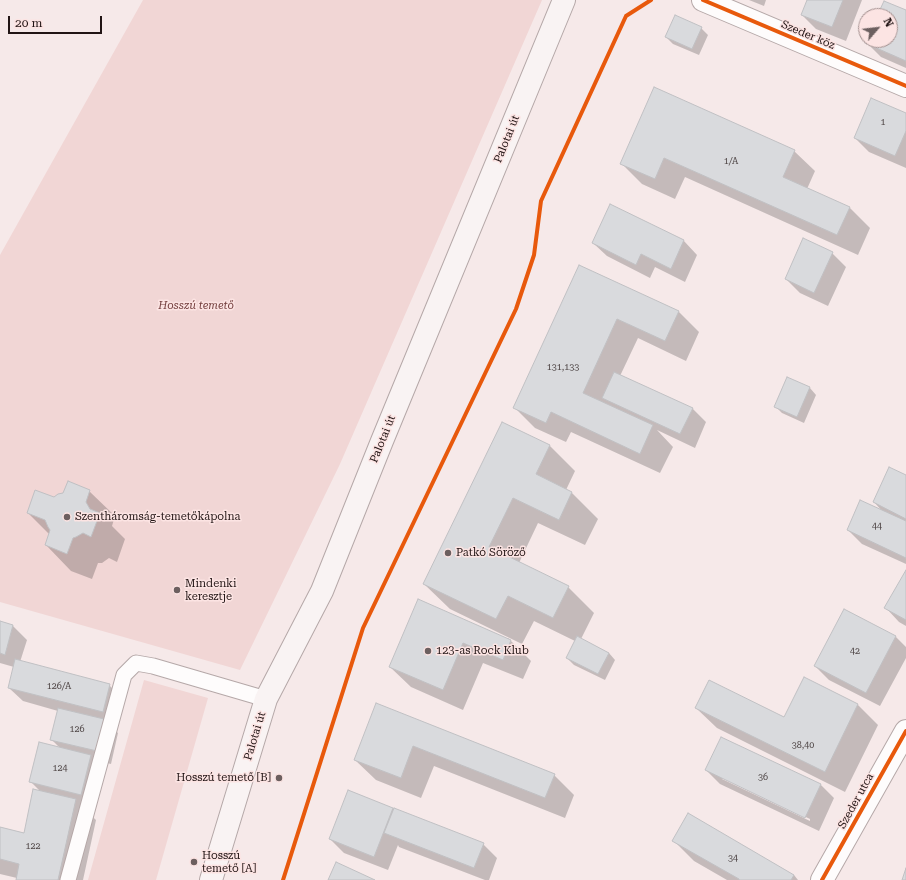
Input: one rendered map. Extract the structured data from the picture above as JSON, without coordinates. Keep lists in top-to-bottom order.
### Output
{
  "streets": {
    "main road": ["Palotai út"],
    "street": ["Szeder köz", "Szeder utca"]
  },
  "parks": ["Hosszú temető"],
  "places": [
    "Szentháromság-temetőkápolna",
    "Patkó Söröző",
    "Mindenki keresztje",
    "123-as Rock Klub",
    "Hosszú temető [B]",
    "Hosszú temető [A]"
  ],
  "house_numbers": [
    "1",
    "1/A",
    "131,133",
    "44",
    "42",
    "126/A",
    "126",
    "38,40",
    "124",
    "36",
    "122",
    "34"
  ],
  "scale_bar": "20 m",
  "north": "top right"
}
